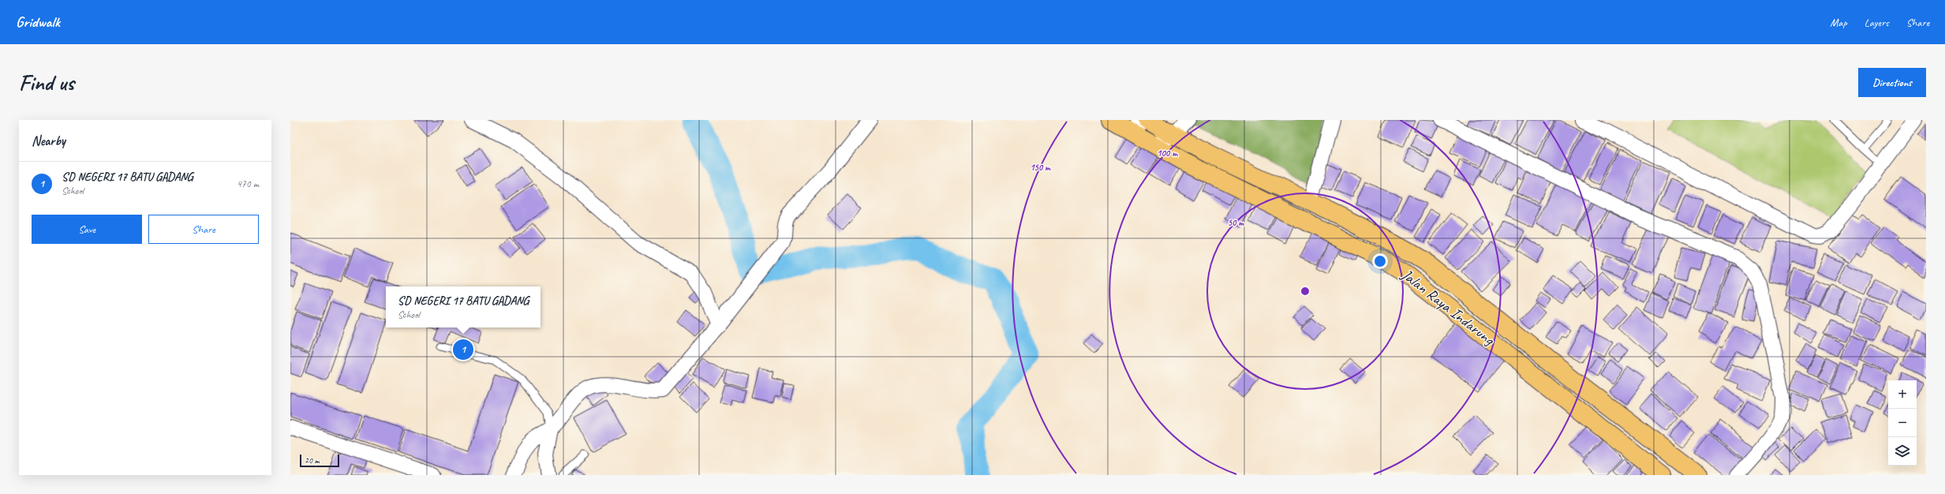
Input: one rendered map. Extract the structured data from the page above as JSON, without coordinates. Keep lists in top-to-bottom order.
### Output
{
  "streets": {
    "highway": ["Jalan Raya Indarung"]
  },
  "scale_bar": "20 m",
  "page": {
    "header": "Gridwalk",
    "nav": ["Map", "Layers", "Share"],
    "buttons": [
      "Directions",
      ["Save", "Share"]
    ],
    "title": "Find us",
    "heading": "Nearby",
    "list": [
      {
        "mark": "1",
        "name": "SD NEGERI 17 BATU GADANG",
        "note": "School",
        "value": "470 m"
      }
    ],
    "popup": ["SD NEGERI 17 BATU GADANG", "School"],
    "pins": "1",
    "map_buttons": ["+", "−"],
    "scale": "20 m"
  },
  "rings": ["100 m", "150 m", "50 m"]
}
